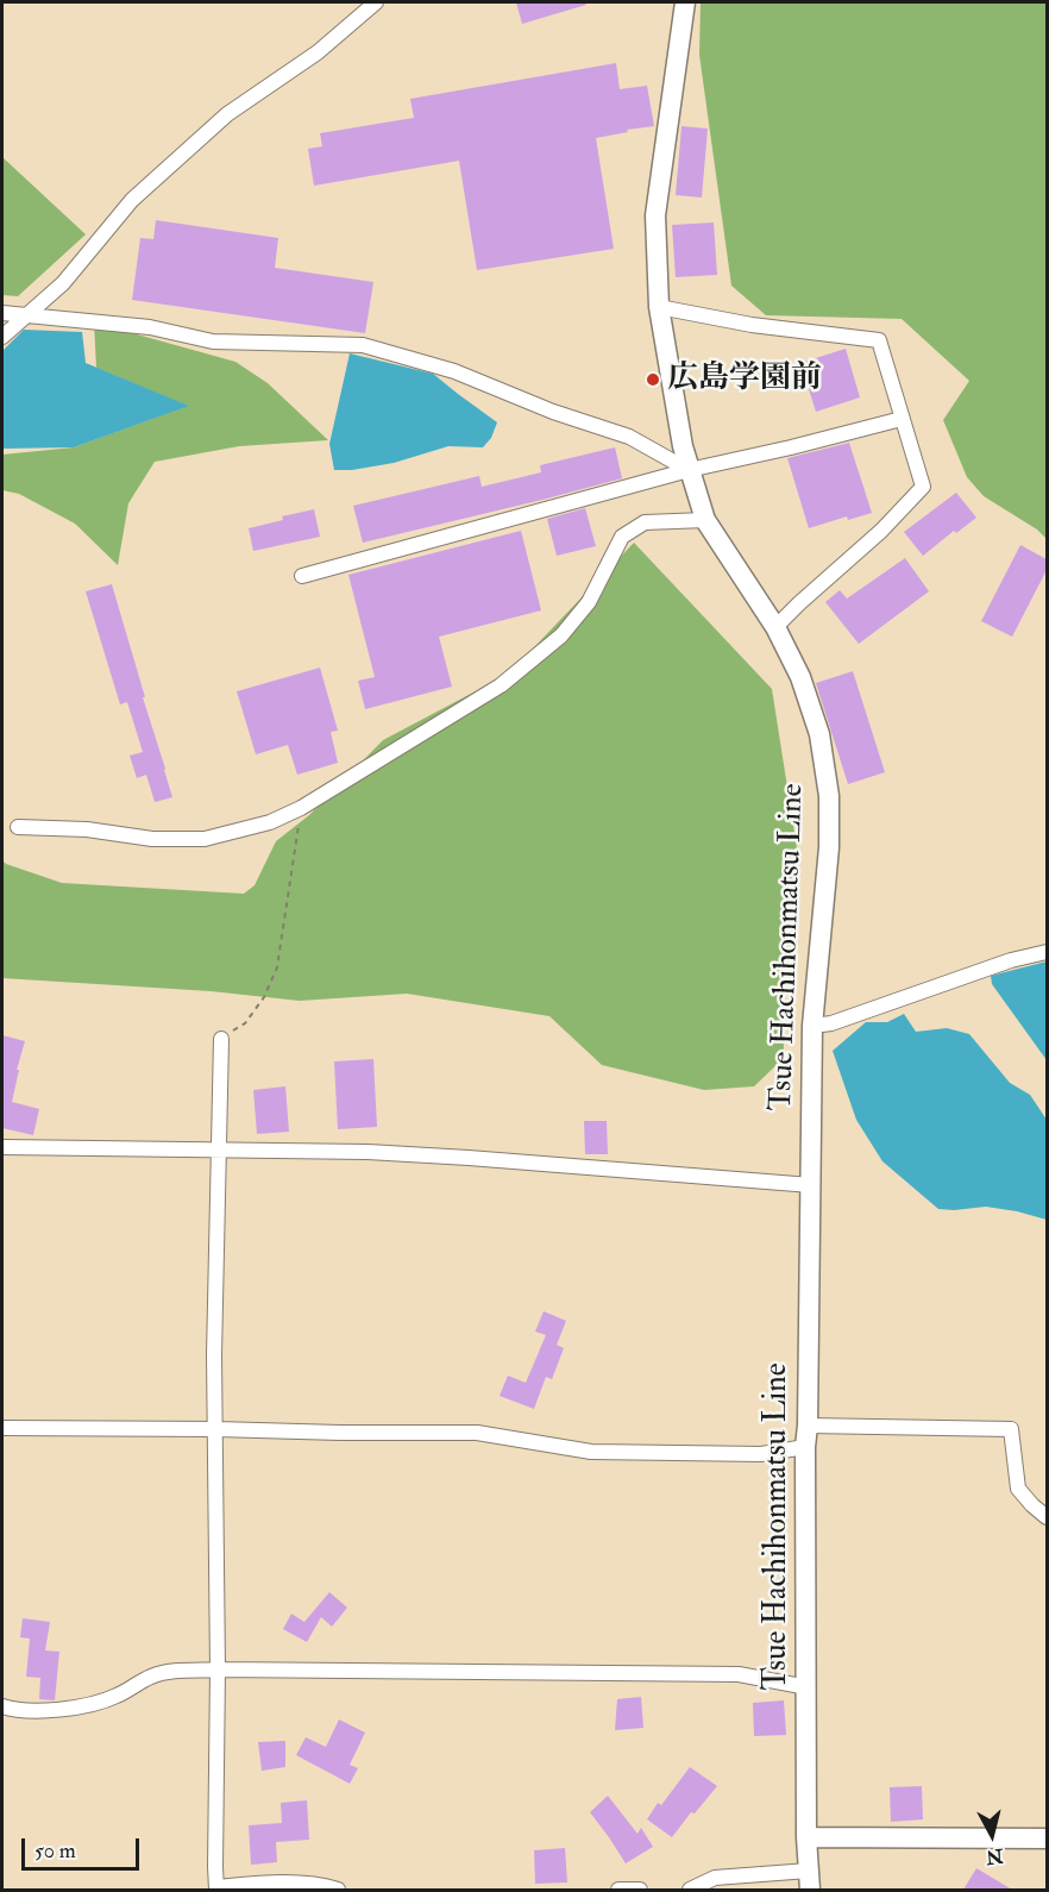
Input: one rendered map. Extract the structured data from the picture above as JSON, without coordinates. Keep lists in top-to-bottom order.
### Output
{
  "streets": {
    "main road": ["Tsue Hachihonmatsu Line"]
  },
  "places": ["広島学園前"],
  "scale_bar": "50 m",
  "north": "bottom"
}
